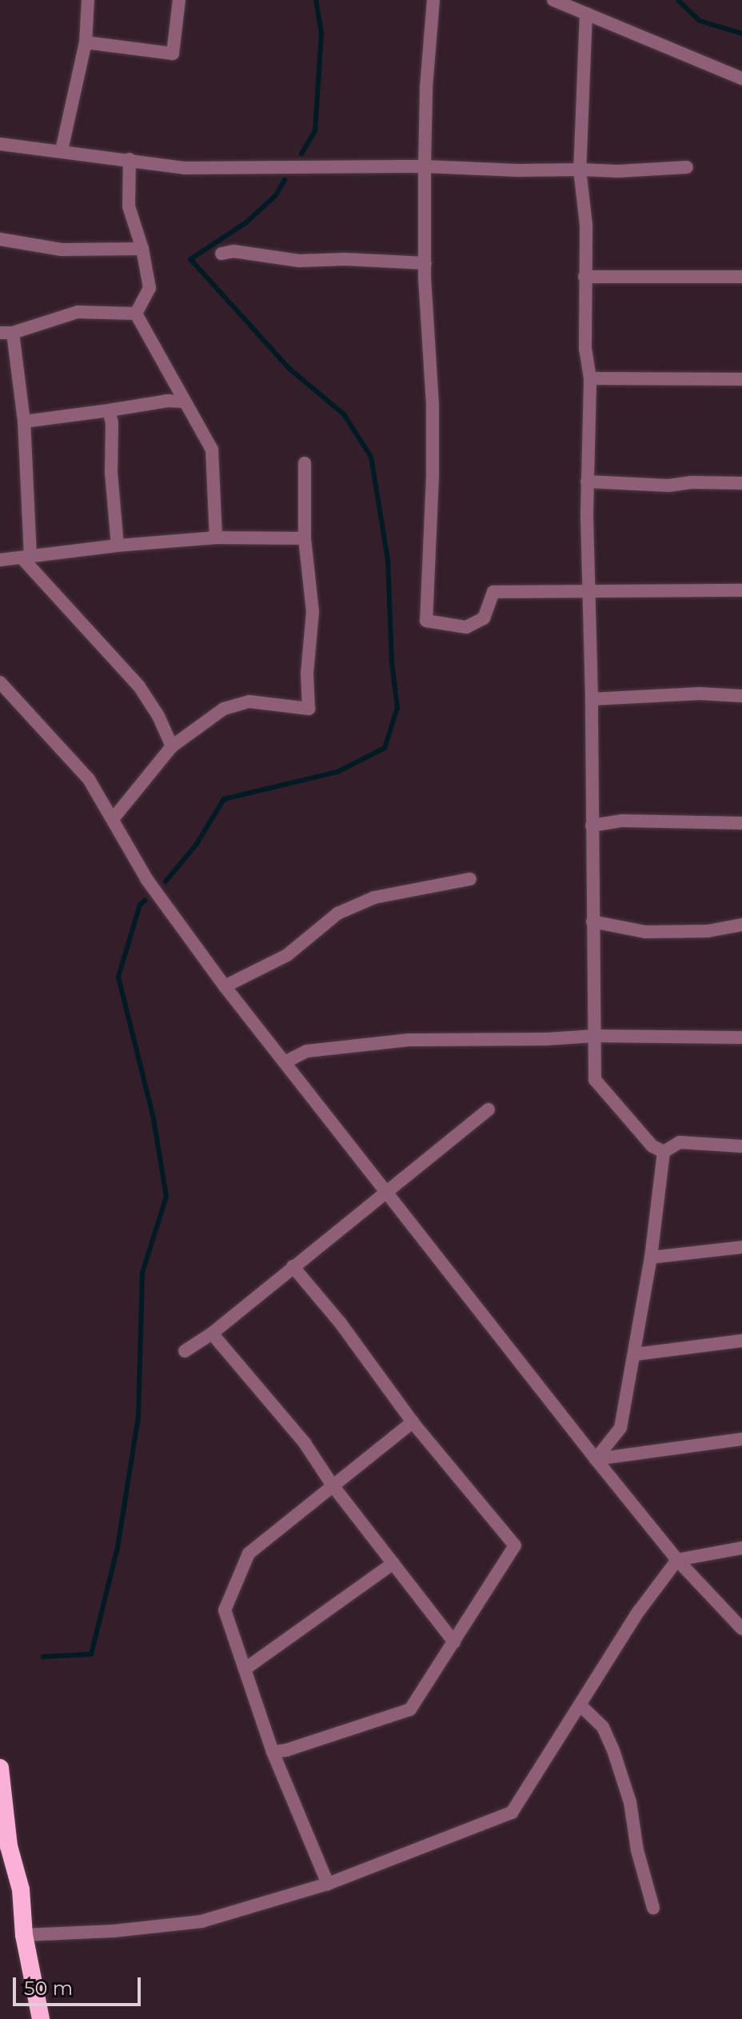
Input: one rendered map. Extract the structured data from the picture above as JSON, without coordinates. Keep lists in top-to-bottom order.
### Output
{
  "scale_bar": "50 m"
}
